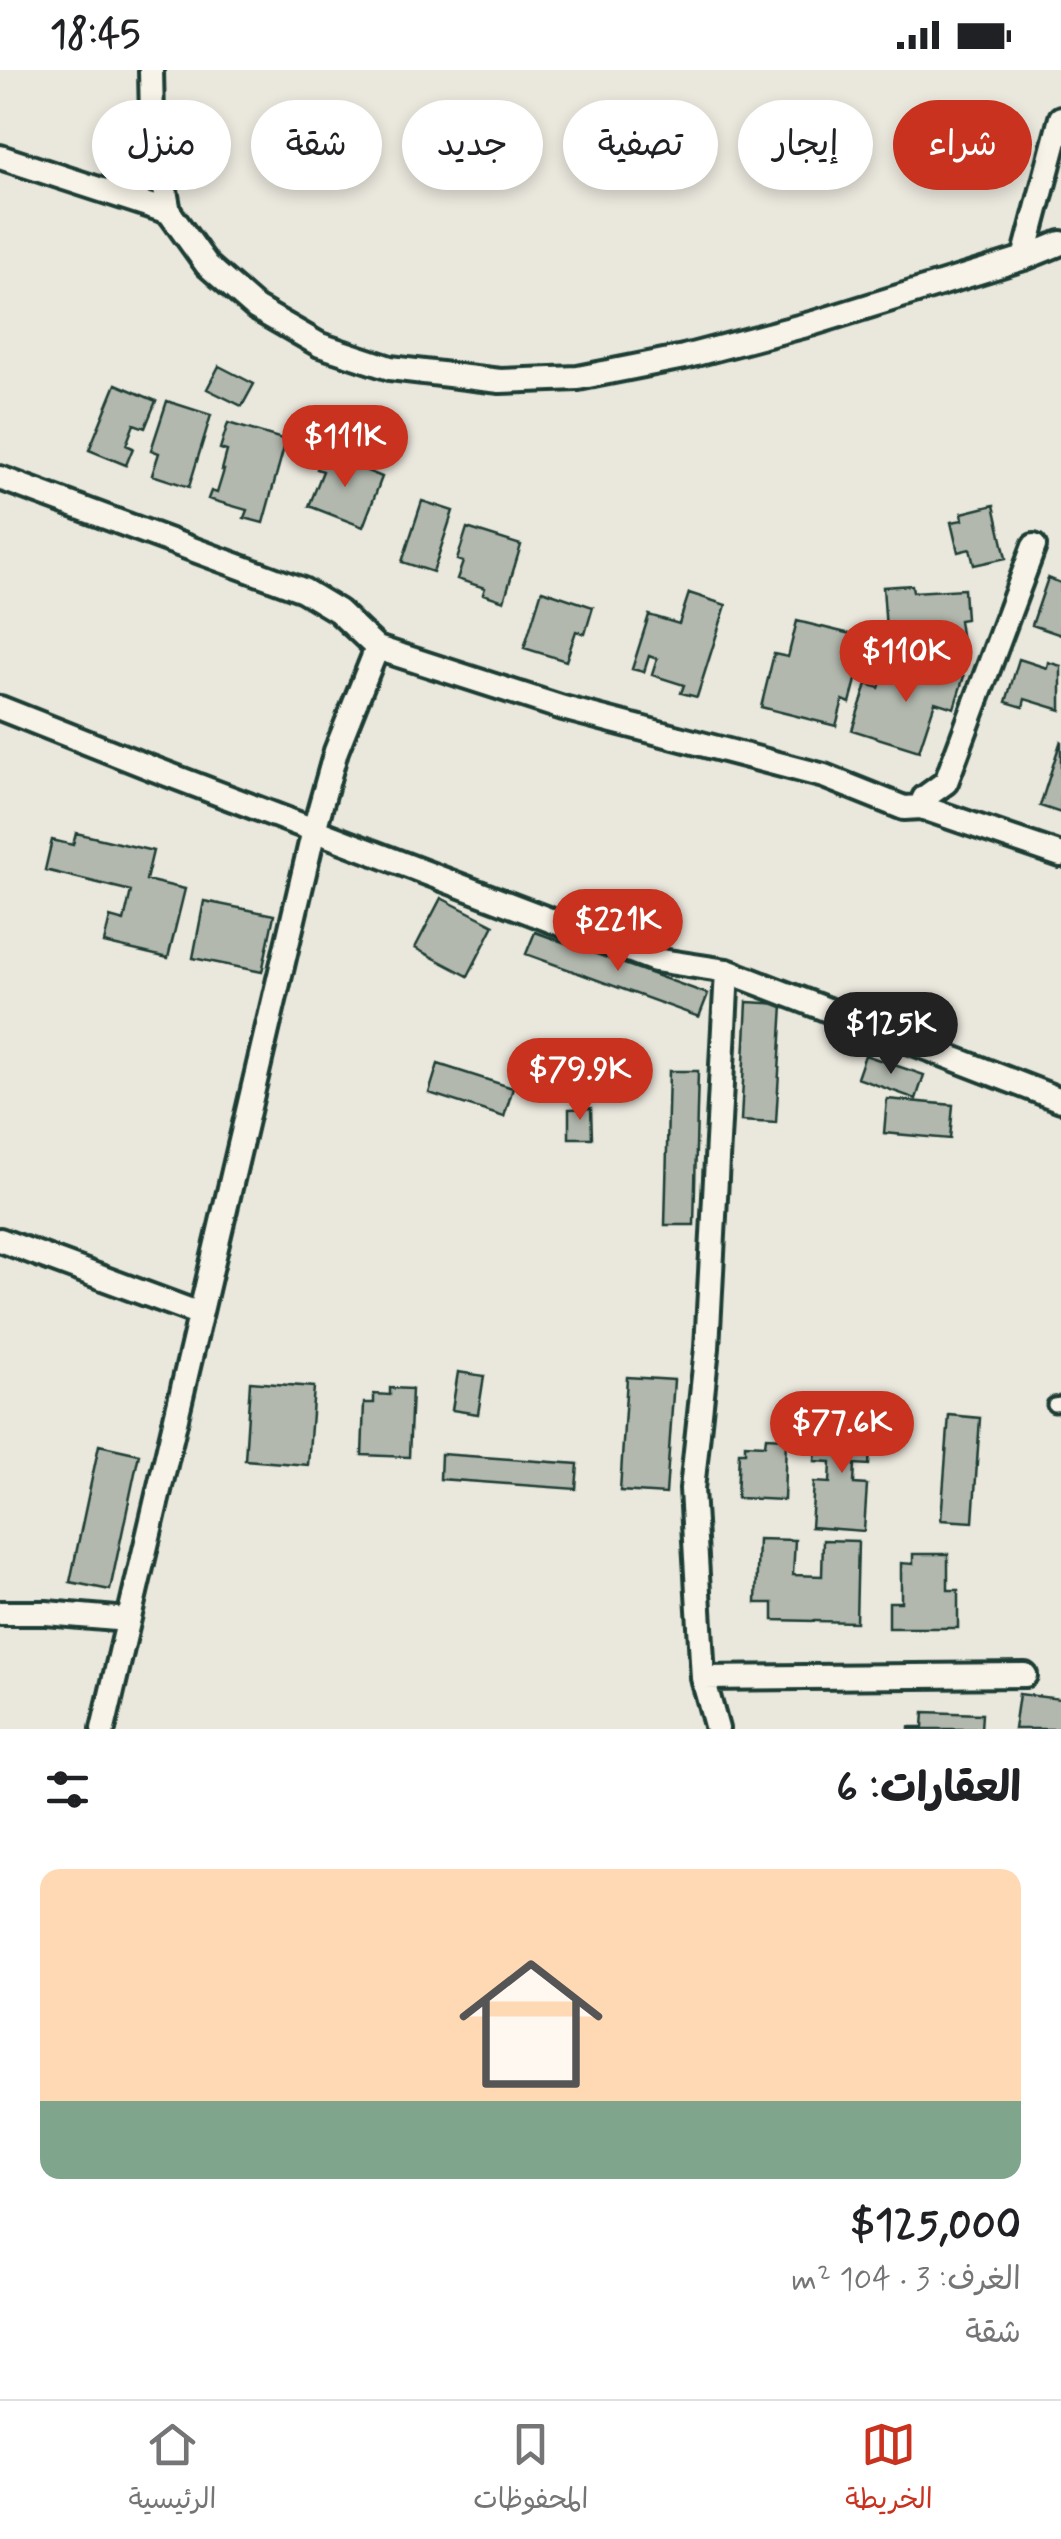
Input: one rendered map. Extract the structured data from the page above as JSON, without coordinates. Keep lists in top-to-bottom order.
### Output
{
  "page": {
    "status": "18:45",
    "chip": [
      "شراء",
      "إيجار",
      "تصفية",
      "جديد",
      "شقة",
      "منزل"
    ],
    "price": [
      "$111K",
      "$110K",
      "$221K",
      "$125K",
      "$79.9K",
      "$77.6K"
    ],
    "heading": "العقارات: 6",
    "list": [
      {
        "name": "$125,000",
        "note": "الغرف: 3 · 104 m² · شقة"
      }
    ],
    "tabs": ["الخريطة", "المحفوظات", "الرئيسية"]
  }
}
